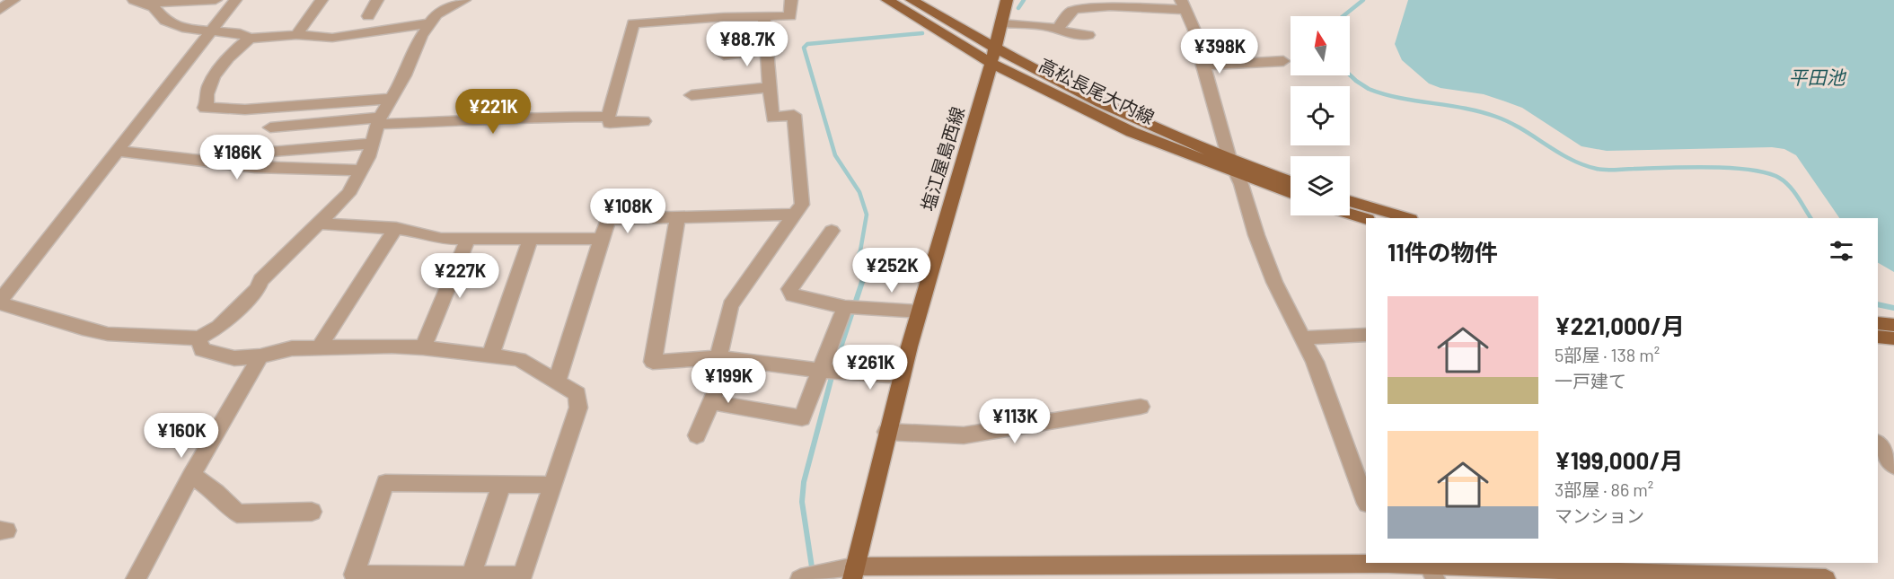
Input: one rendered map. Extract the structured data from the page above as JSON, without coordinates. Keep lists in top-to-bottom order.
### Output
{
  "streets": {
    "main road": ["高松長尾大内線", "塩江屋島西線"]
  },
  "crossings": [
    ["高松長尾大内線", "塩江屋島西線"]
  ],
  "water": ["平田池"],
  "north": "top",
  "page": {
    "price": [
      "¥88.7K",
      "¥398K",
      "¥221K",
      "¥186K",
      "¥108K",
      "¥252K",
      "¥227K",
      "¥261K",
      "¥199K",
      "¥113K",
      "¥160K"
    ],
    "heading": "11件の物件",
    "list": [
      {
        "name": "¥221,000/月",
        "note": "5部屋 · 138 m² · 一戸建て"
      },
      {
        "name": "¥199,000/月",
        "note": "3部屋 · 86 m² · マンション"
      }
    ]
  }
}
